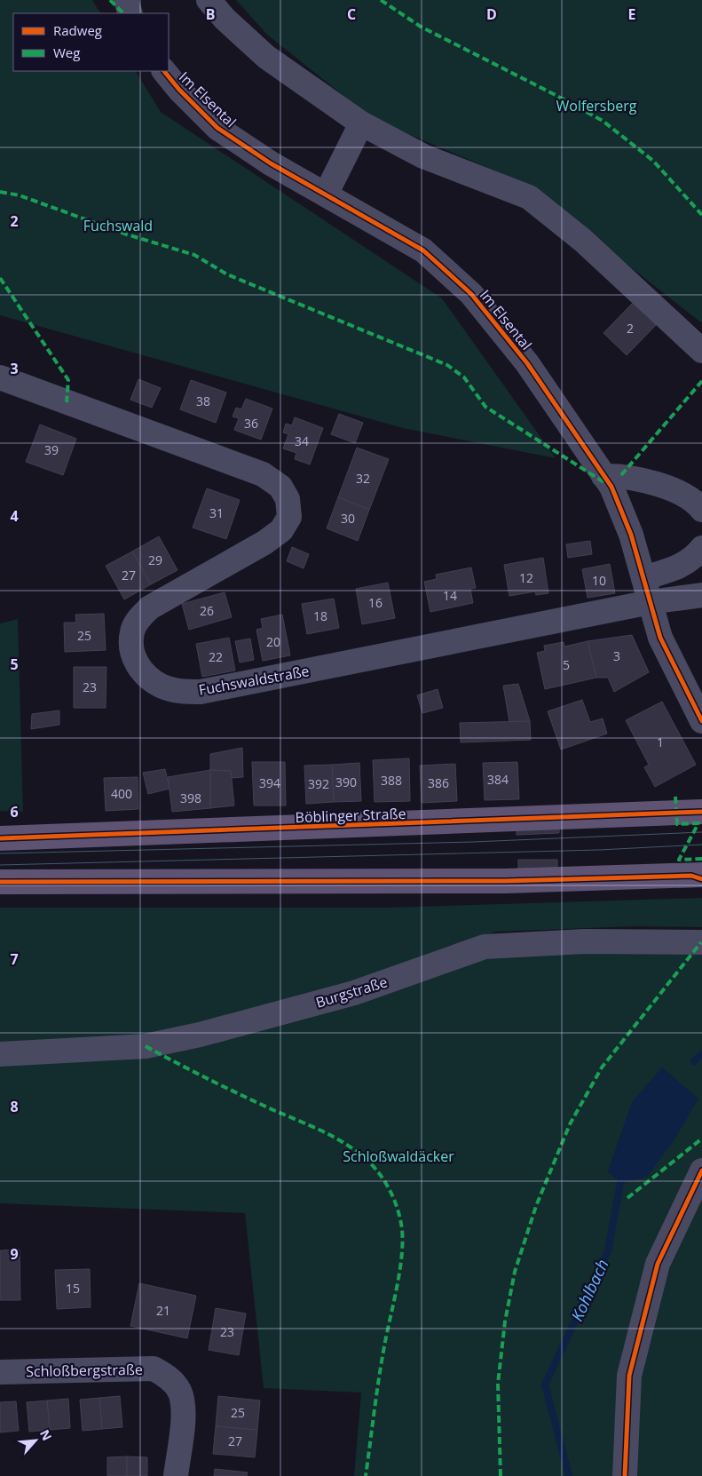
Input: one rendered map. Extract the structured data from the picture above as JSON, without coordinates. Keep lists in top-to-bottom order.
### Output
{
  "streets": {
    "main road": ["Böblinger Straße"],
    "street": [
      "Im Elsental",
      "Fuchswaldstraße",
      "Burgstraße",
      "Schloßbergstraße"
    ]
  },
  "crossings": [
    ["Im Elsental", "Fuchswaldstraße"]
  ],
  "water": ["Kohlbach"],
  "parks": ["Wolfersberg", "Fuchswald", "Schloßwaldäcker"],
  "house_numbers": [
    "2",
    "38",
    "36",
    "34",
    "39",
    "32",
    "31",
    "30",
    "29",
    "27",
    "12",
    "10",
    "14",
    "16",
    "26",
    "18",
    "25",
    "20",
    "3",
    "22",
    "5",
    "23",
    "1",
    "384",
    "388",
    "390",
    "394",
    "386",
    "392",
    "400",
    "398",
    "15",
    "21",
    "23",
    "25",
    "27"
  ],
  "legend": ["Radweg", "Weg"],
  "north": "top right",
  "grid": {
    "columns": [
      "B",
      "C",
      "D",
      "E"
    ],
    "rows": [
      "2",
      "3",
      "4",
      "5",
      "6",
      "7",
      "8",
      "9"
    ]
  }
}
